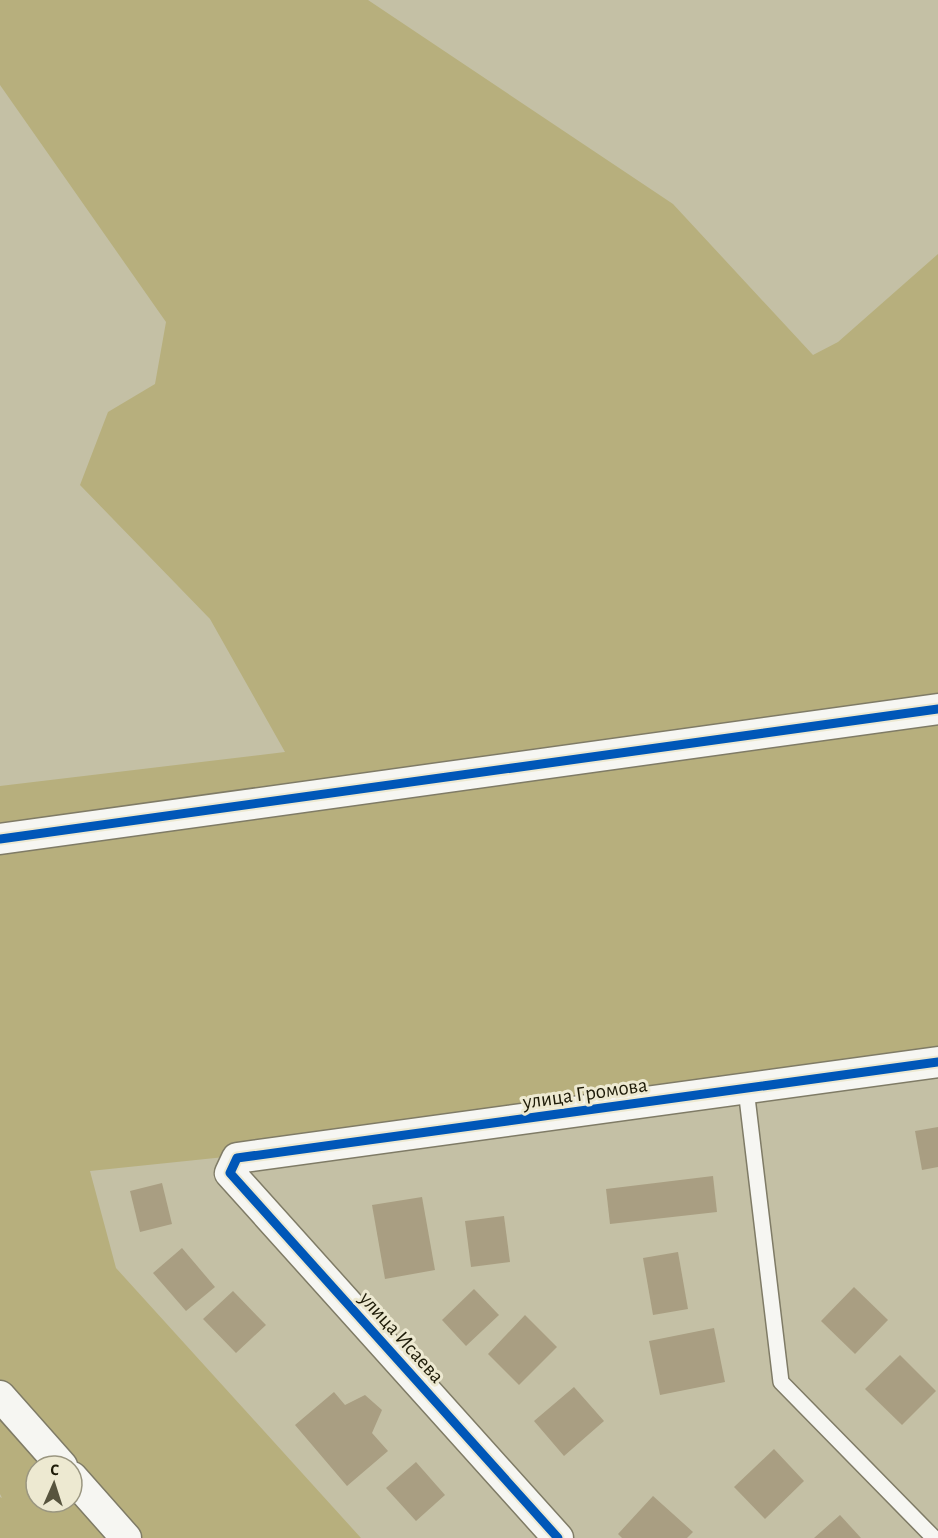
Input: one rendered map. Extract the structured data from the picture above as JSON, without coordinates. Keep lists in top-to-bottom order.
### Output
{
  "streets": {
    "street": ["улица Громова", "улица Исаева"]
  },
  "crossings": [
    ["улица Громова", "улица Исаева"]
  ],
  "north": "top"
}
